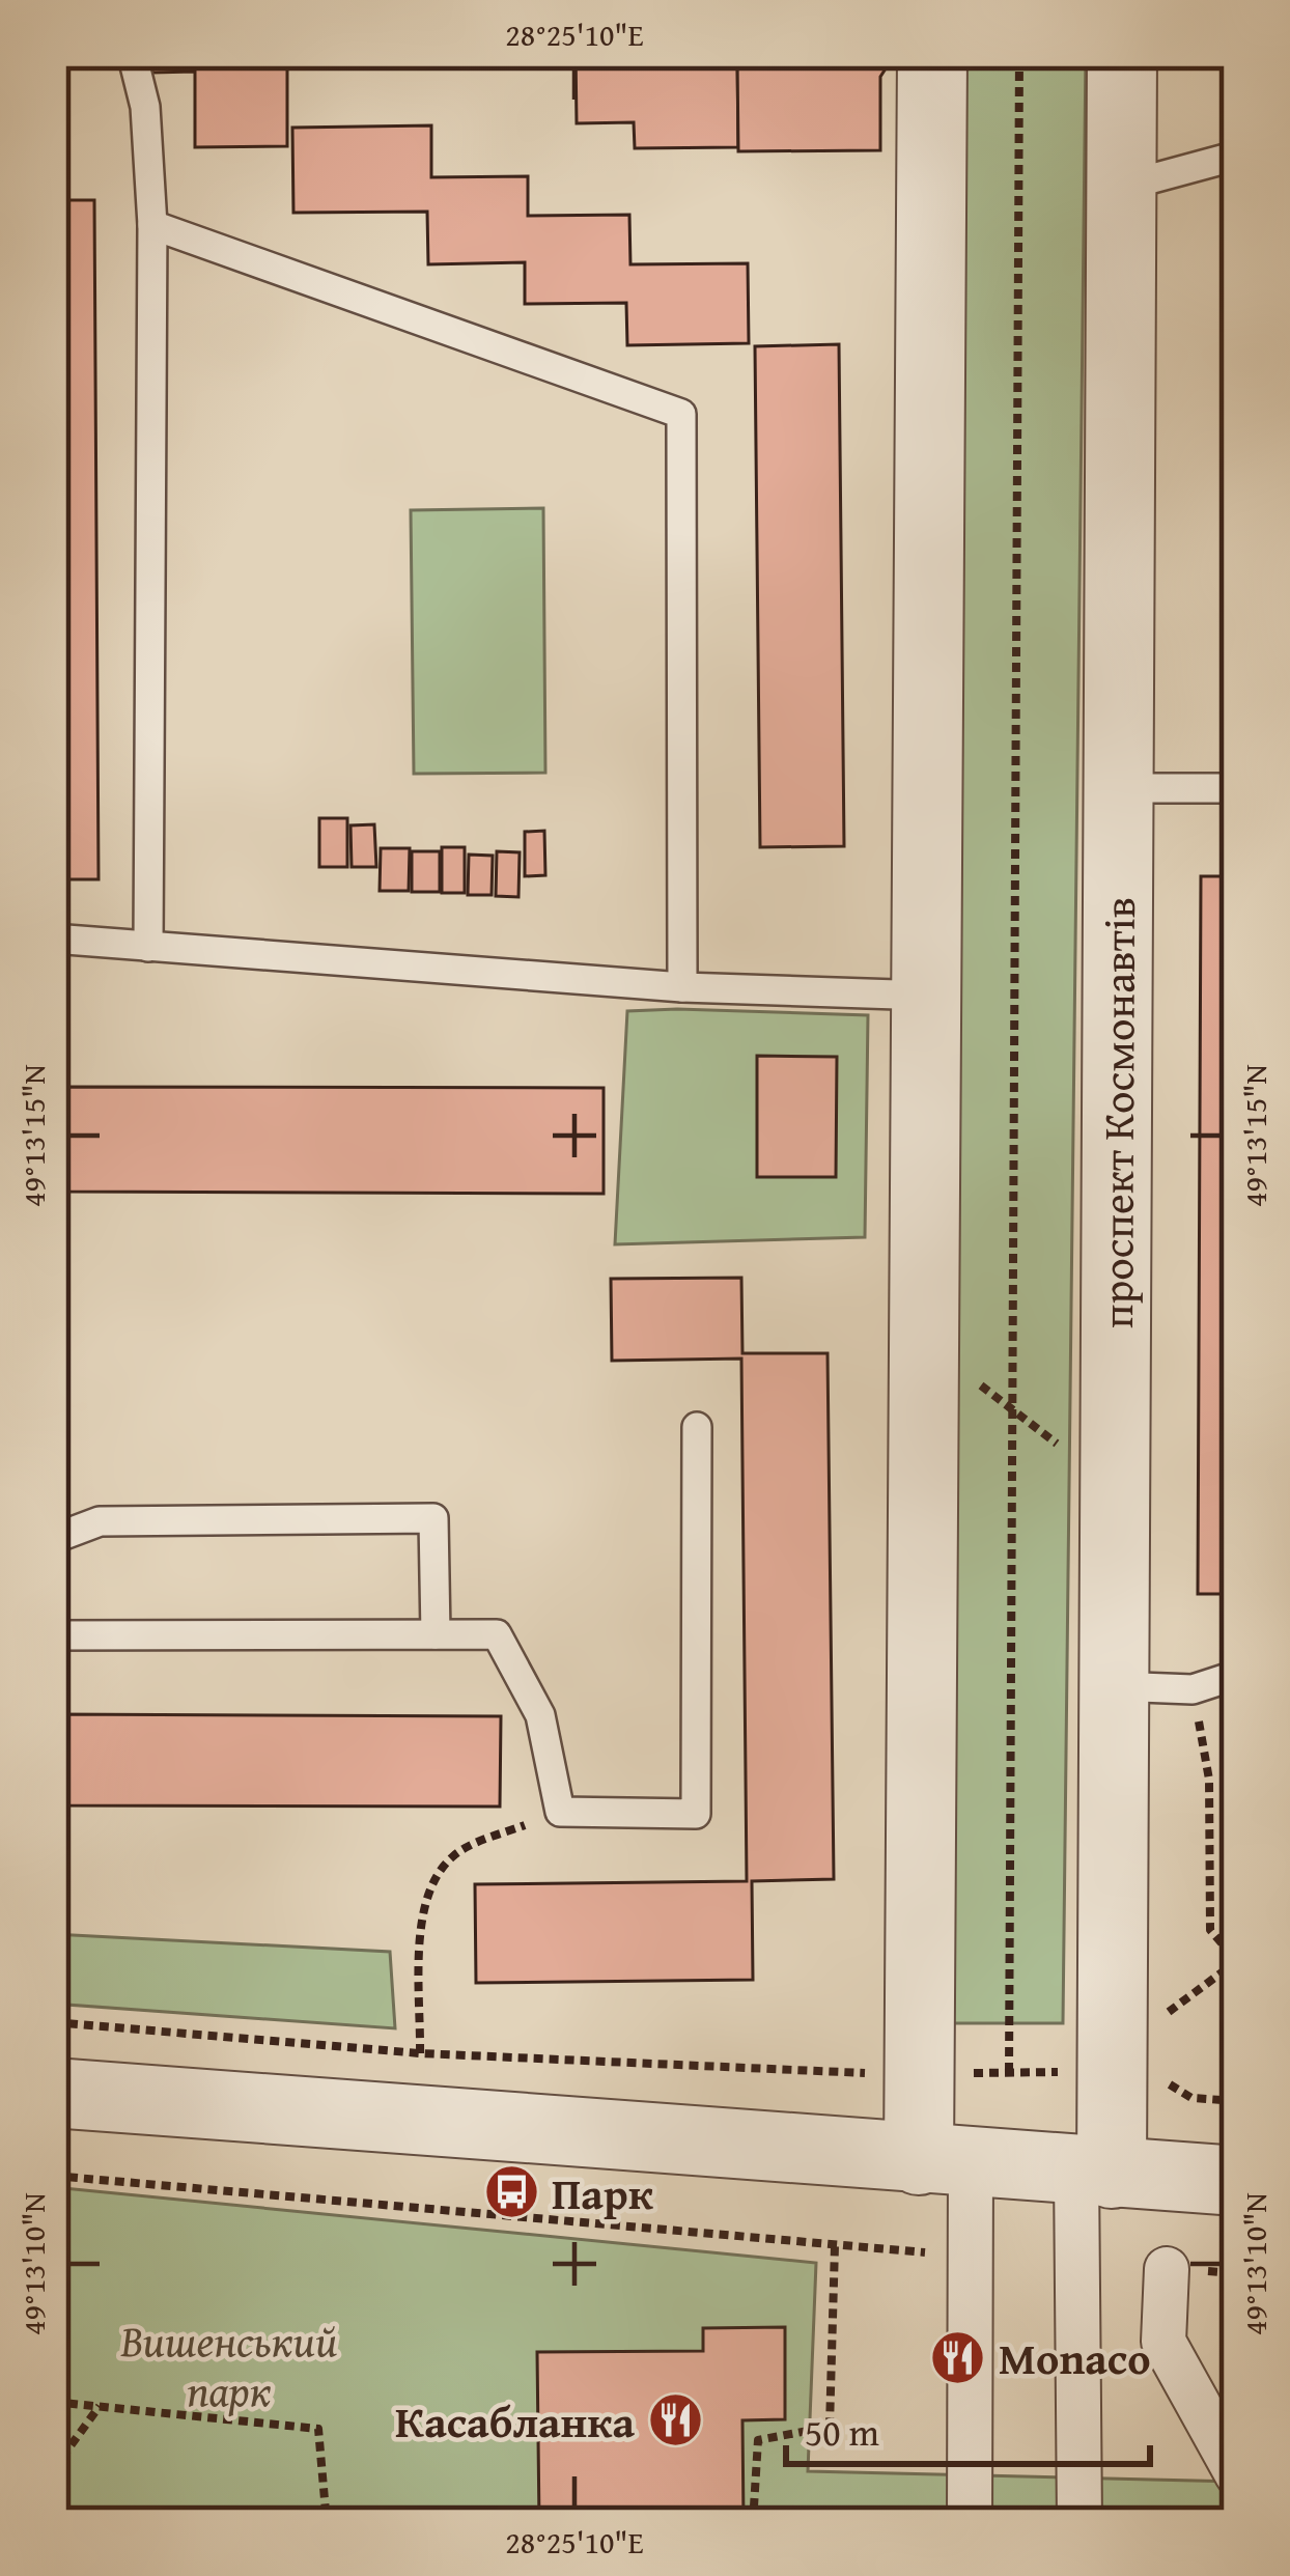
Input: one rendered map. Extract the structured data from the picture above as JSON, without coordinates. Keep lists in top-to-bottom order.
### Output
{
  "streets": {
    "street": ["проспект Космонавтів"]
  },
  "parks": ["Вишенський парк"],
  "places": {
    "bus stop": ["Парк"],
    "restaurant": ["Monaco", "Касабланка"]
  },
  "scale_bar": "50 m",
  "coordinates": ["28°25'10\"E", "49°13'15\"N", "49°13'10\"N"]
}
